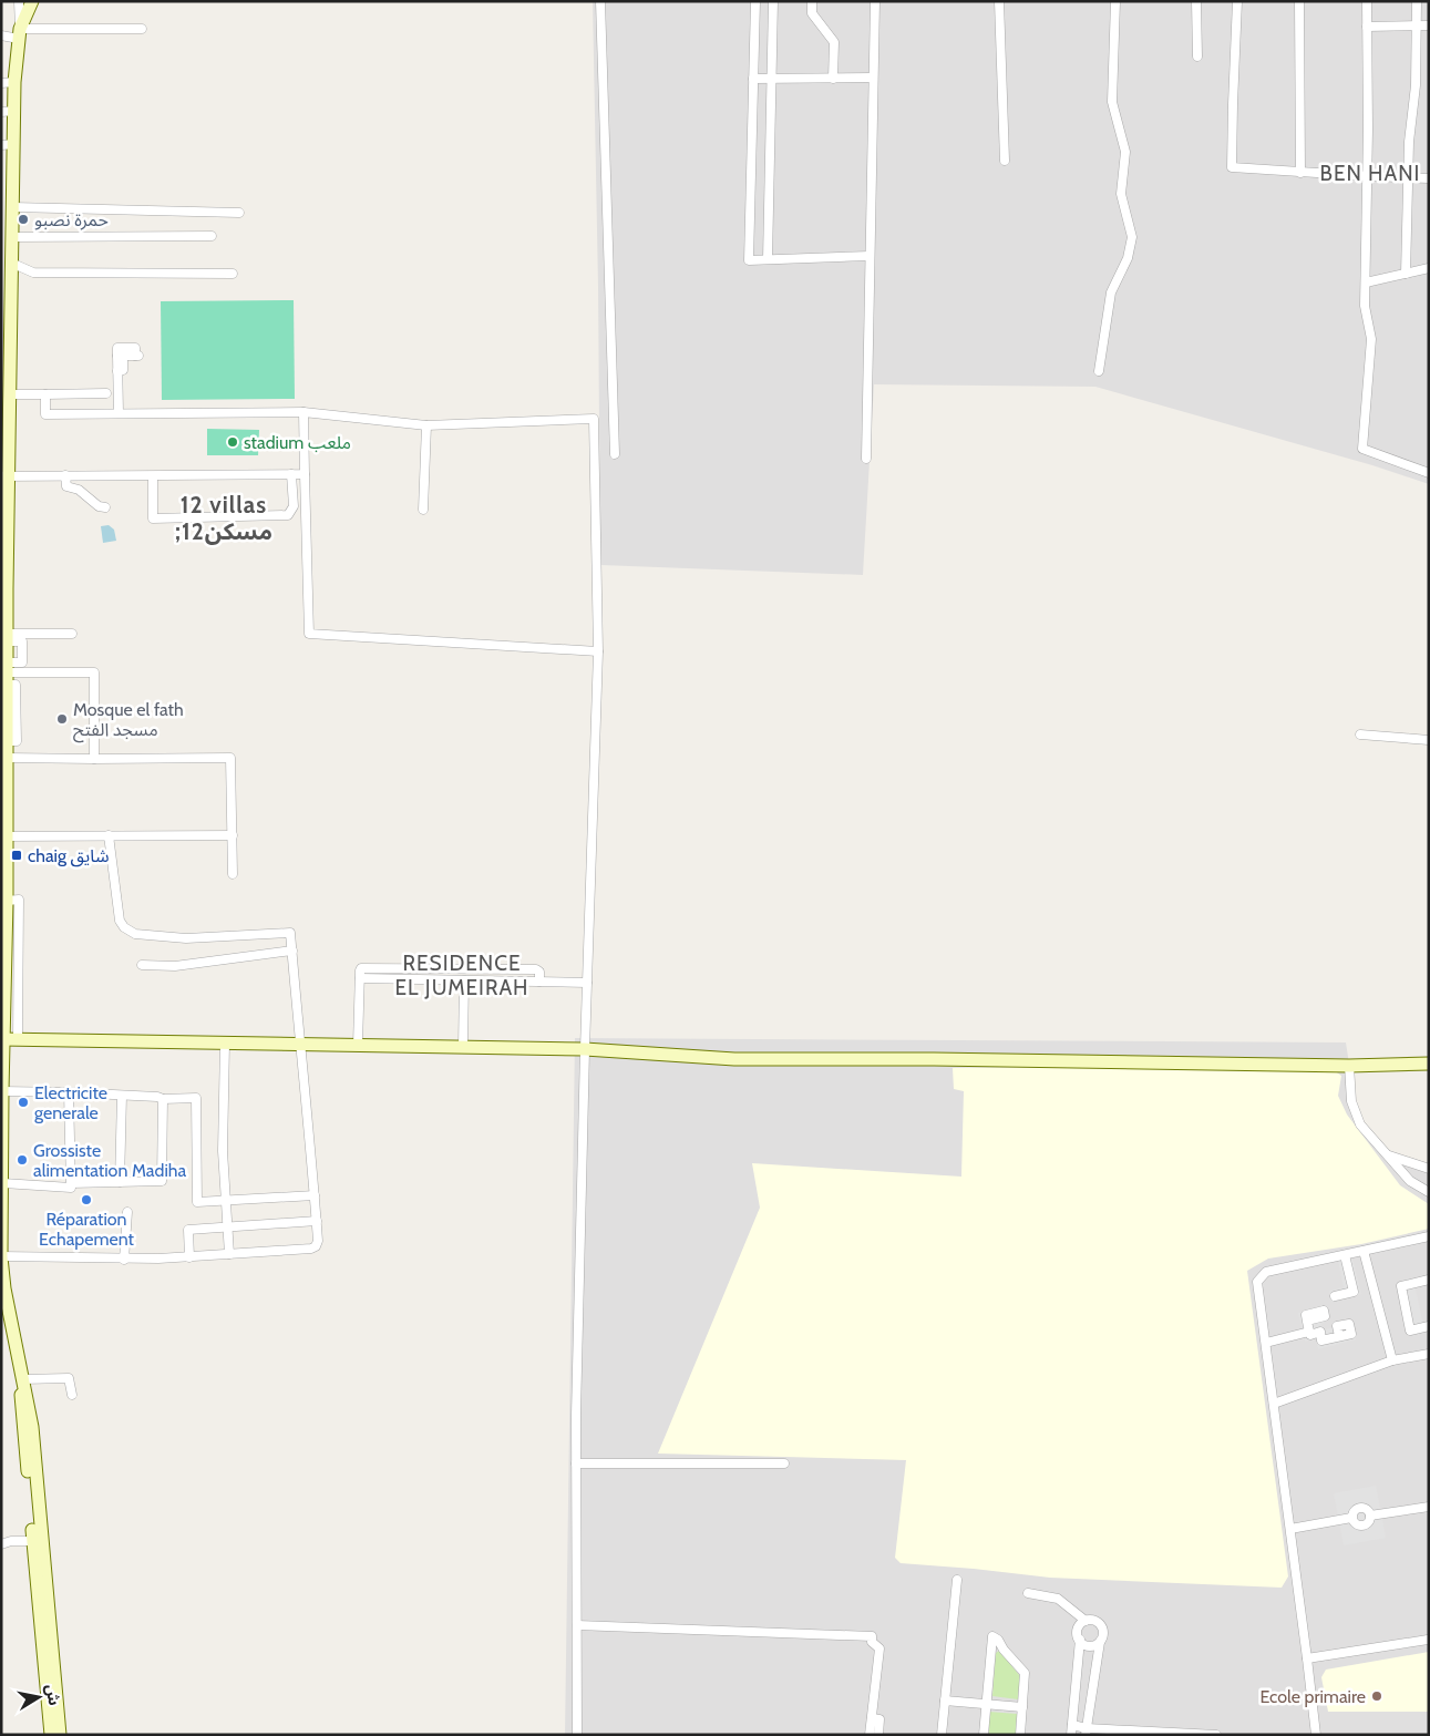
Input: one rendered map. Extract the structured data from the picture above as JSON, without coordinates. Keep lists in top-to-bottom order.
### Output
{
  "districts": ["BEN HANI", "12 villas ;12مسكن", "RESIDENCE EL JUMEIRAH"],
  "places": {
    "other": [
      "حمرة نصبو",
      "stadium ملعب",
      "Mosque el fath مسجد الفتح",
      "Electricite generale",
      "Grossiste alimentation Madiha",
      "Réparation Echapement",
      "Ecole primaire"
    ],
    "transit": ["chaig شايق"]
  },
  "north": "right"
}
